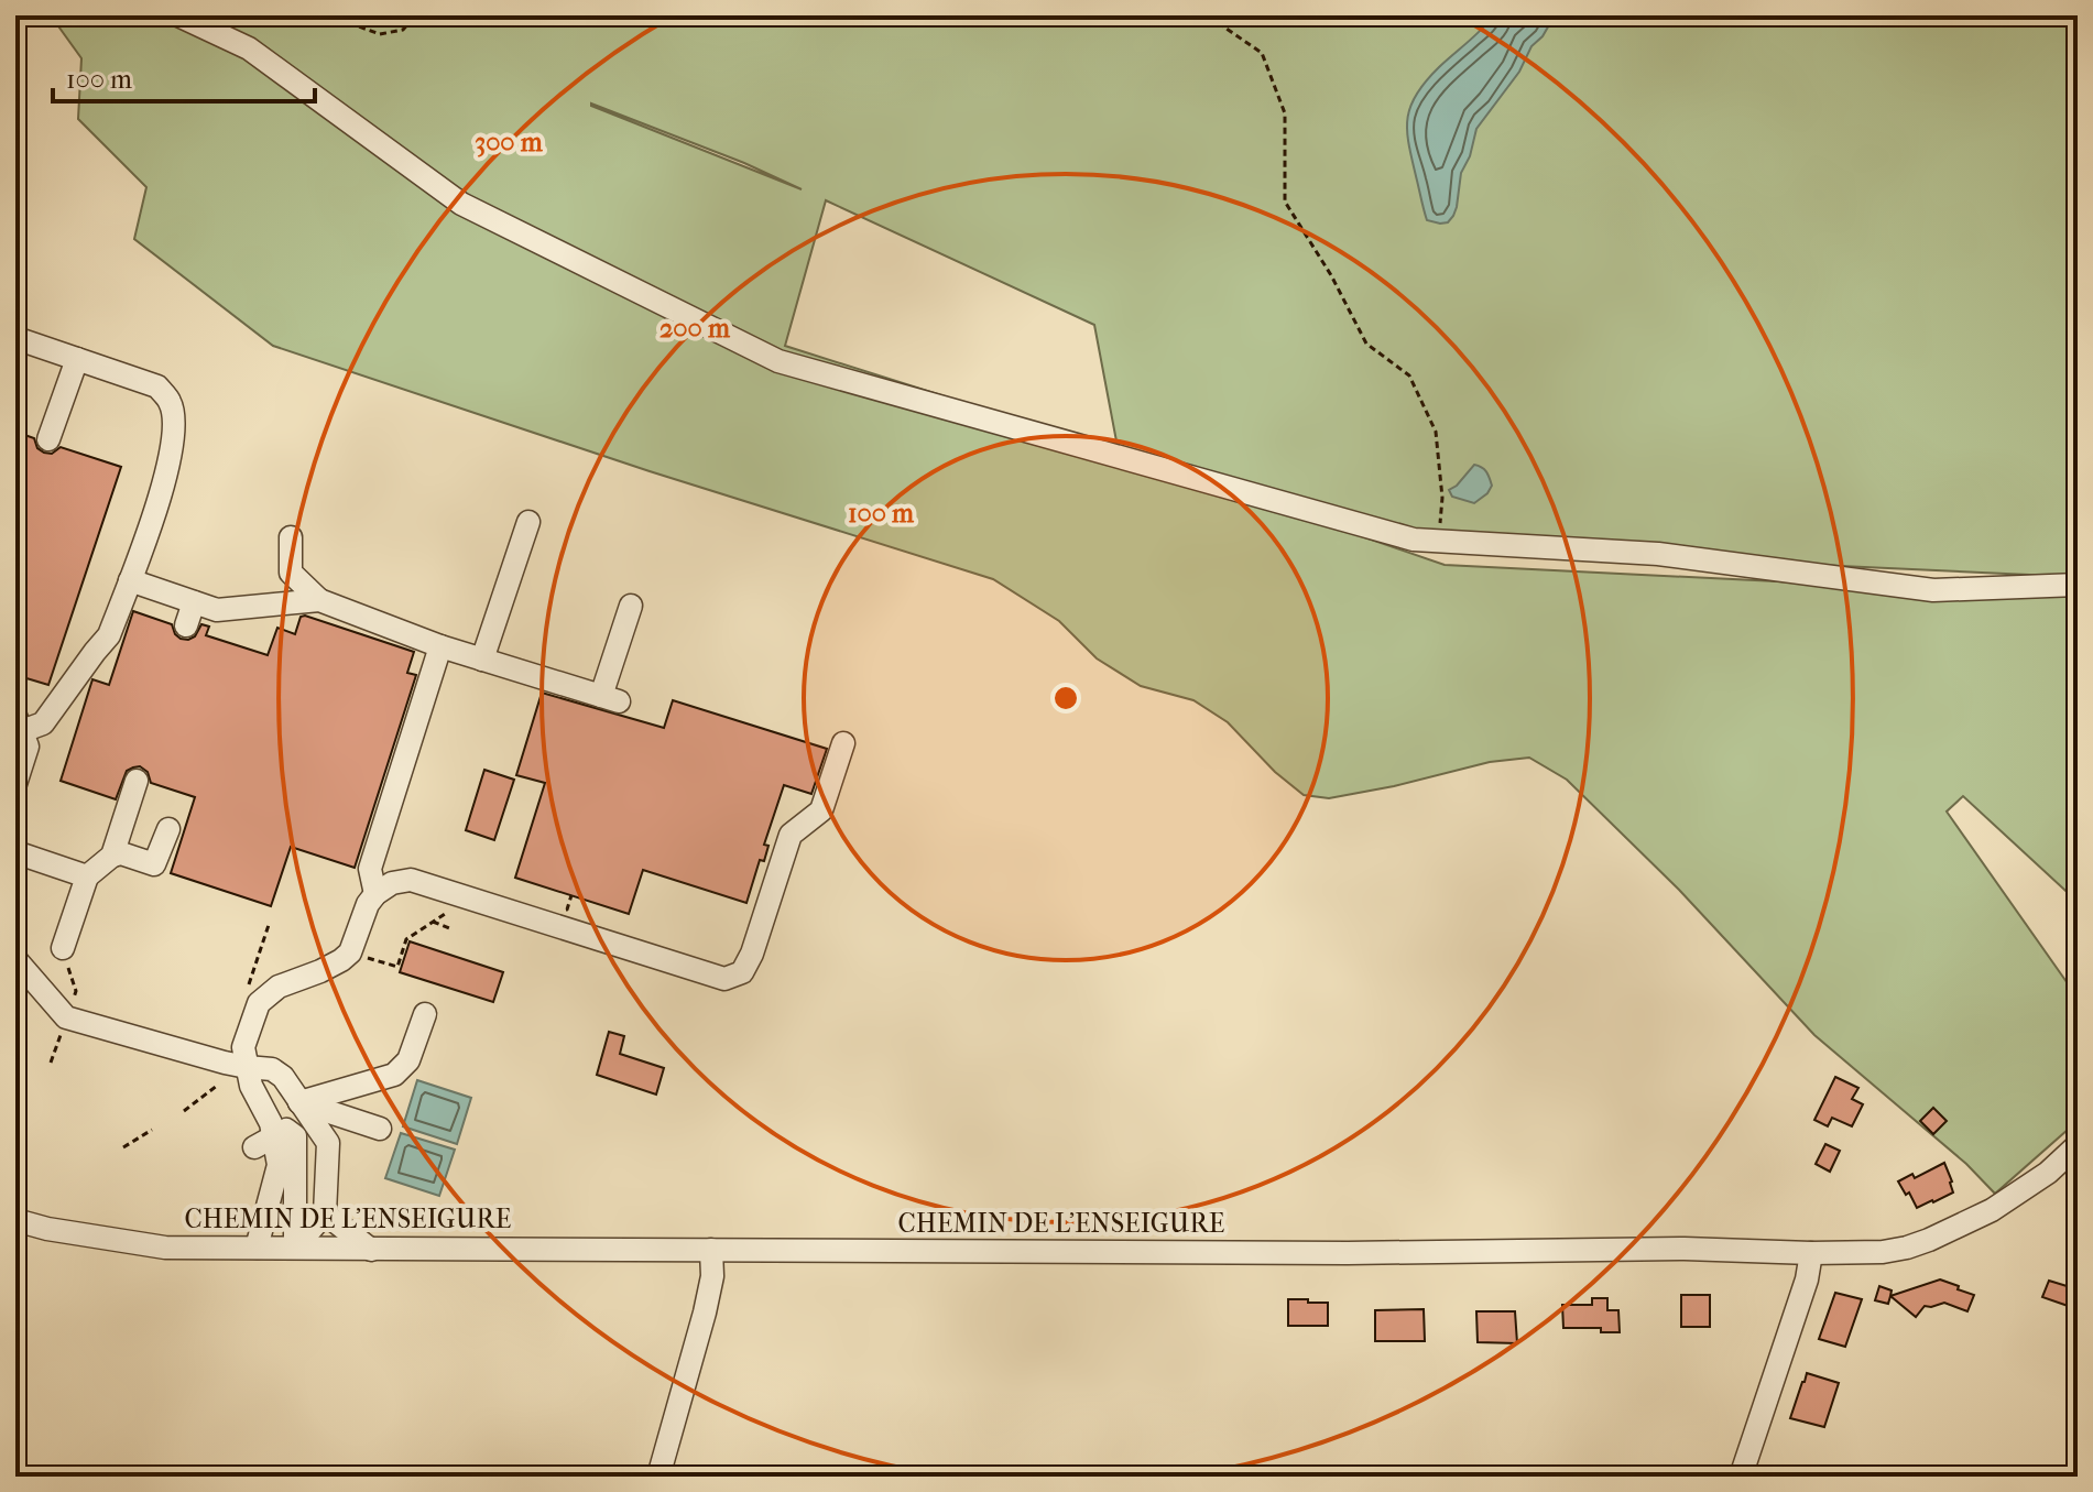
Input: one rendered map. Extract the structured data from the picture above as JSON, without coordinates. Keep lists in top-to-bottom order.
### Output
{
  "streets": {
    "street": ["CHEMIN DE L'ENSEIGURE"]
  },
  "scale_bar": "100 m",
  "rings": ["300 m", "200 m", "100 m"]
}
